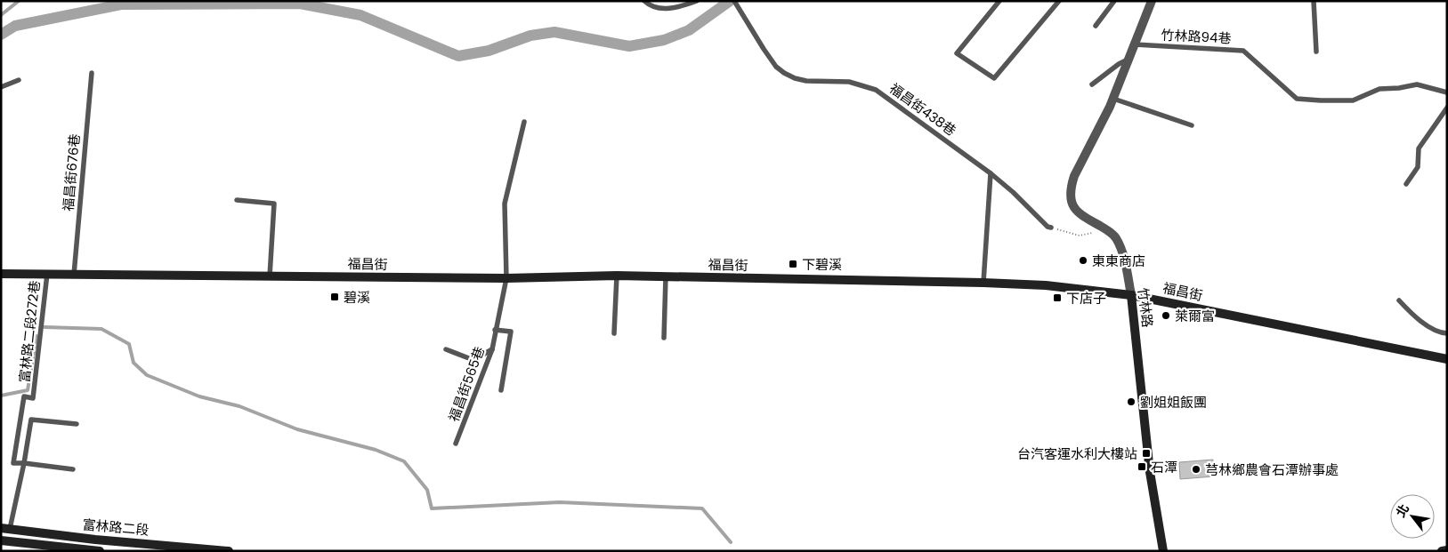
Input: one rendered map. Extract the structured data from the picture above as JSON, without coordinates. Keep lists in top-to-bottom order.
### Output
{
  "streets": {
    "main road": ["福昌街", "竹林路", "富林路二段"],
    "lane": [
      "竹林路94巷",
      "福昌街438巷",
      "福昌街676巷",
      "富林路二段272巷",
      "福昌街565巷"
    ]
  },
  "crossings": [
    ["竹林路94巷", "竹林路"],
    ["福昌街676巷", "福昌街"],
    ["福昌街", "竹林路"],
    ["福昌街", "富林路二段272巷"],
    ["福昌街", "福昌街565巷"]
  ],
  "places": {
    "other": [
      "東東商店",
      "萊爾富",
      "劉姐姐飯團",
      "芎林鄉農會石潭辦事處"
    ],
    "transit": [
      "下碧溪",
      "碧溪",
      "下店子",
      "台汽客運水利大樓站",
      "石潭"
    ]
  },
  "north": "top left"
}
